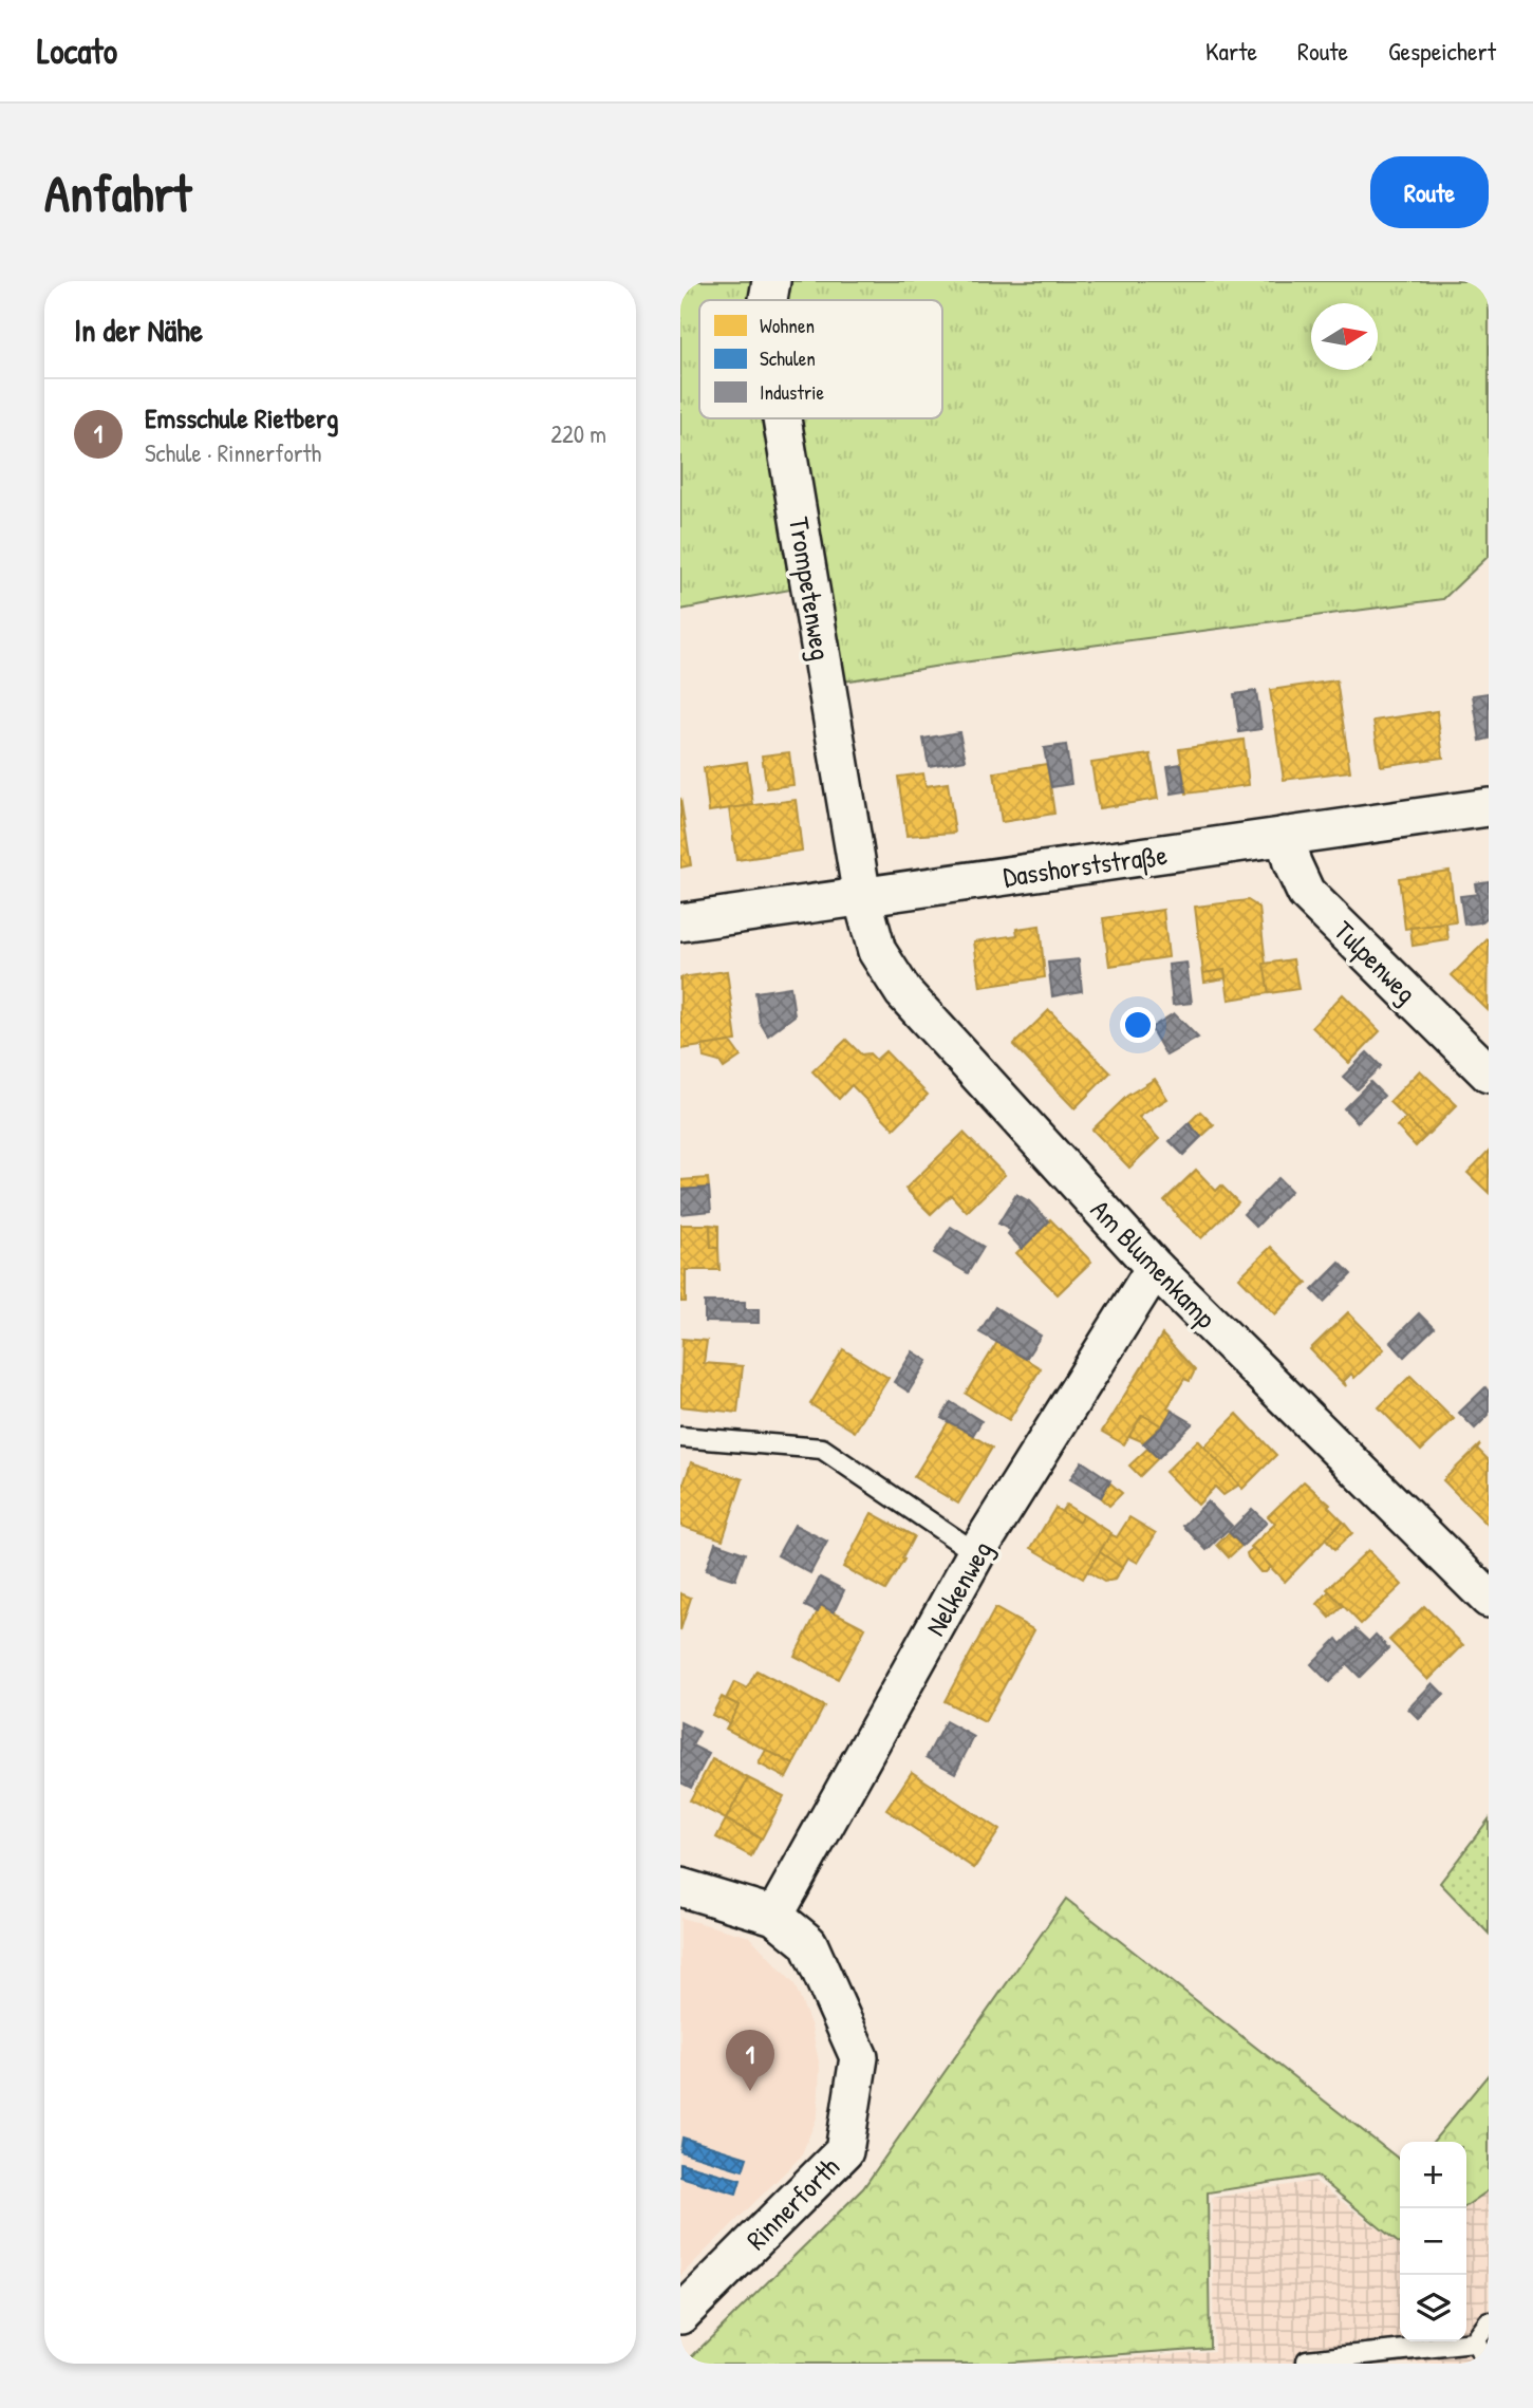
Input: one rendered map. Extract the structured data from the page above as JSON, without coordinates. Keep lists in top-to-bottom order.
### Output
{
  "streets": {
    "street": [
      "Trompetenweg",
      "Dasshorststraße",
      "Tulpenweg",
      "Am Blumenkamp",
      "Nelkenweg",
      "Rinnerforth"
    ]
  },
  "crossings": [
    ["Trompetenweg", "Dasshorststraße"],
    ["Trompetenweg", "Am Blumenkamp"],
    ["Dasshorststraße", "Tulpenweg"],
    ["Dasshorststraße", "Am Blumenkamp"],
    ["Am Blumenkamp", "Nelkenweg"],
    ["Nelkenweg", "Rinnerforth"]
  ],
  "legend": ["Wohnen", "Schulen", "Industrie"],
  "north": "right",
  "page": {
    "header": "Locato",
    "nav": ["Karte", "Route", "Gespeichert"],
    "buttons": "Route",
    "title": "Anfahrt",
    "heading": "In der Nähe",
    "list": [
      {
        "mark": "1",
        "name": "Emsschule Rietberg",
        "note": "Schule · Rinnerforth",
        "value": "220 m"
      }
    ],
    "pins": "1",
    "map_buttons": ["+", "−"]
  }
}
